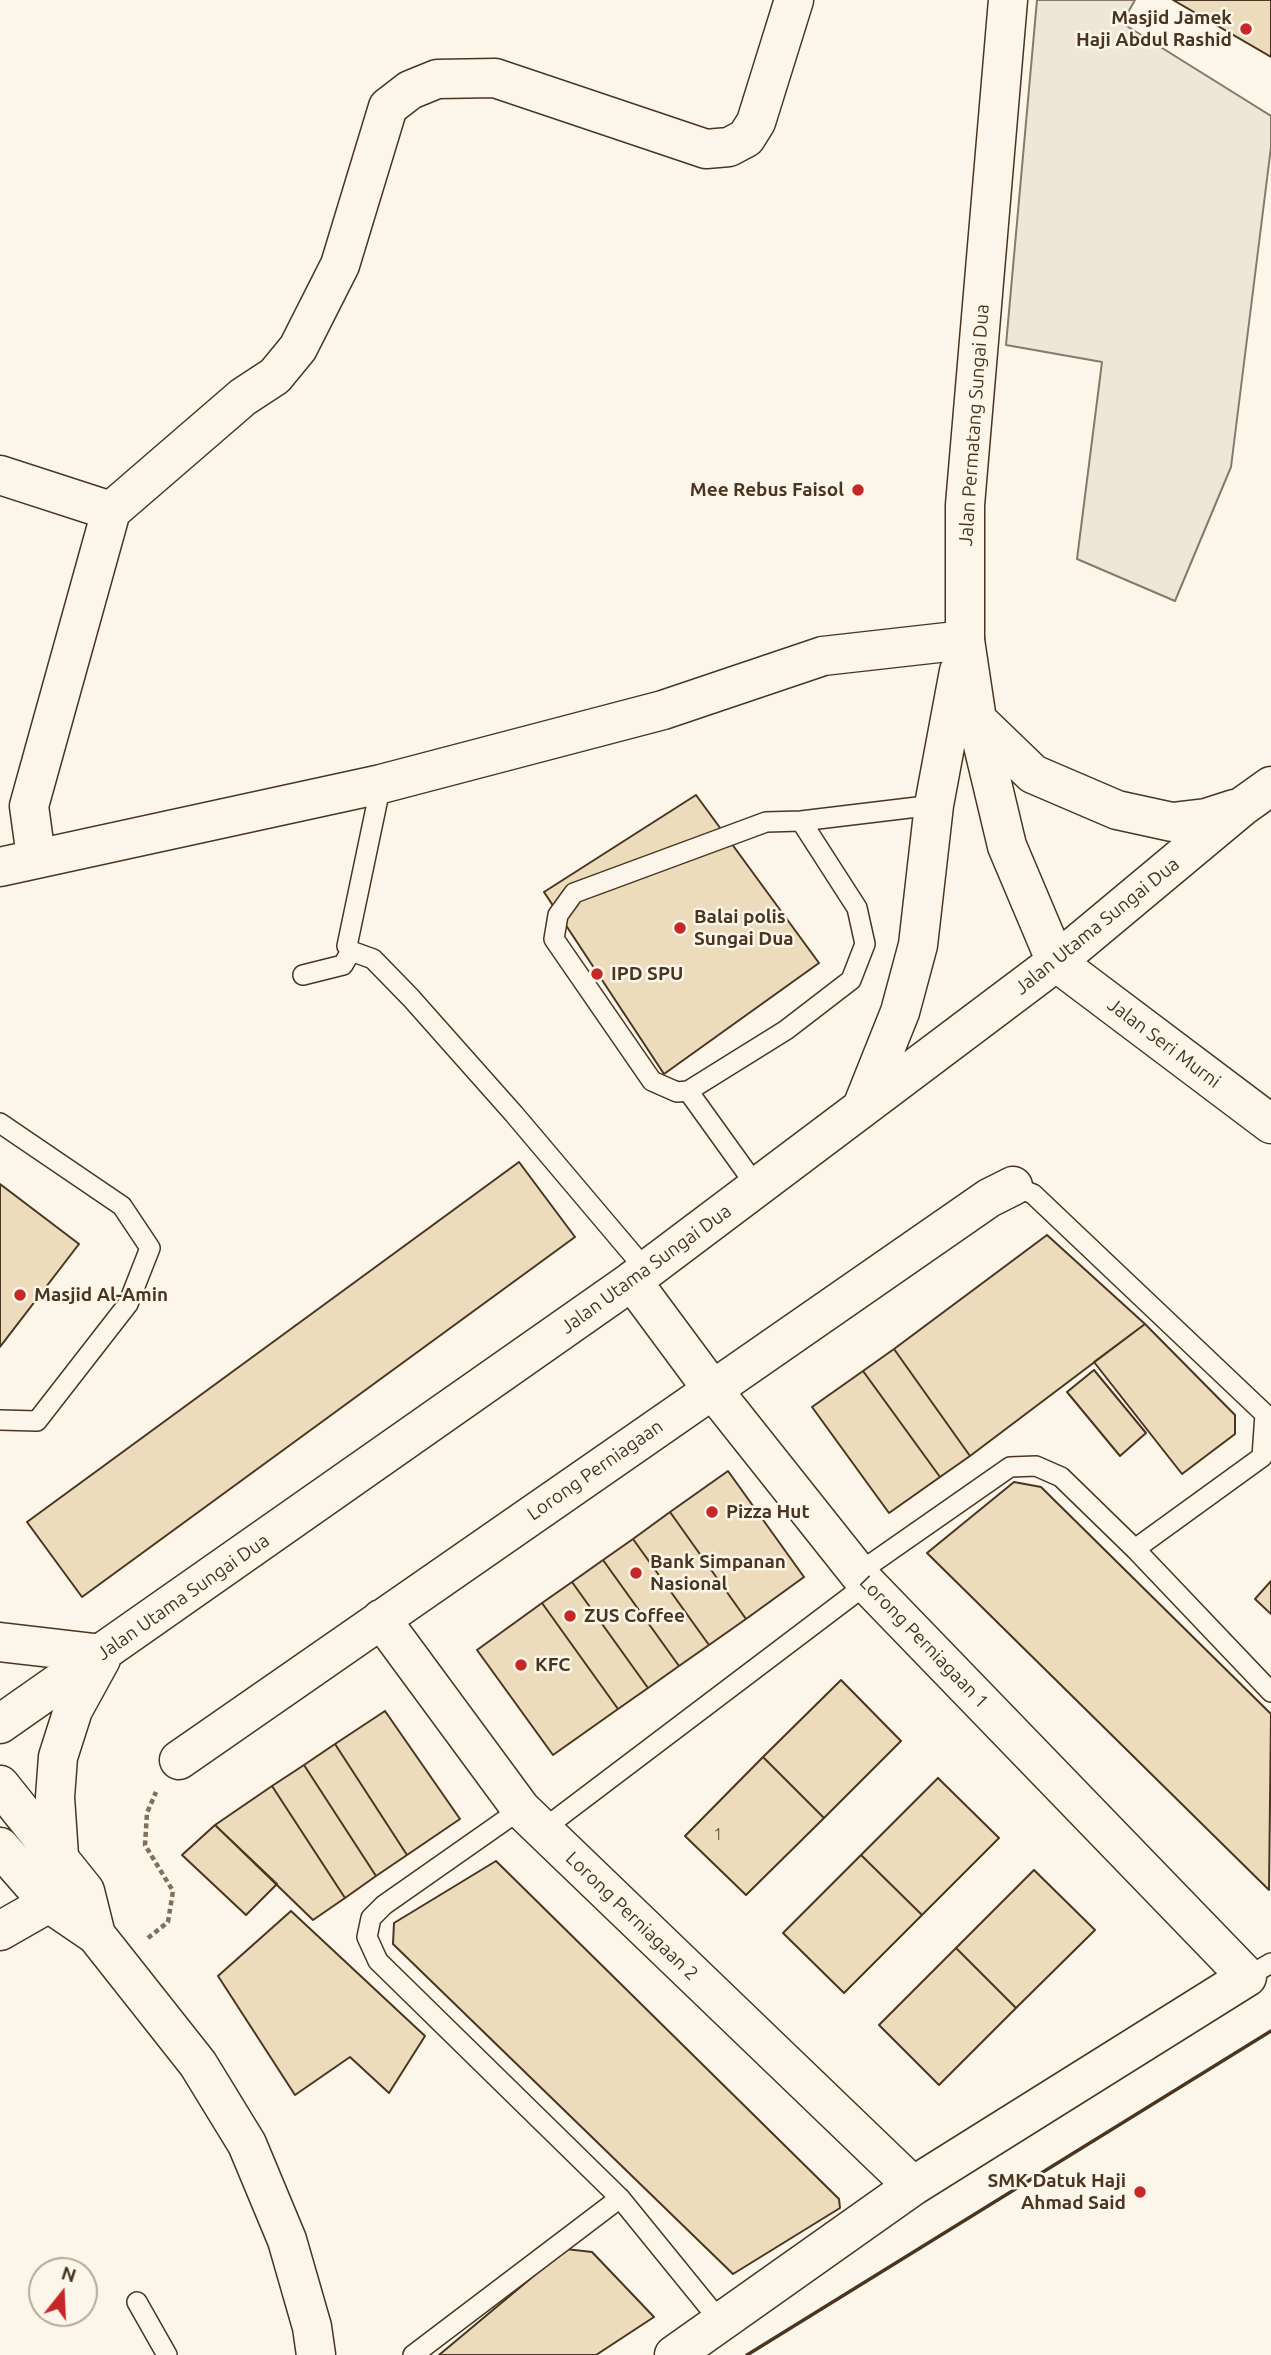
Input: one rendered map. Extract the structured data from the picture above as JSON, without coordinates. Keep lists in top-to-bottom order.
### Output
{
  "streets": {
    "street": [
      "Jalan Permatang Sungai Dua",
      "Jalan Utama Sungai Dua",
      "Jalan Seri Murni",
      "Lorong Perniagaan",
      "Lorong Perniagaan 1",
      "Lorong Perniagaan 2"
    ]
  },
  "crossings": [
    ["Jalan Permatang Sungai Dua", "Jalan Utama Sungai Dua"],
    ["Jalan Permatang Sungai Dua", "Jalan Seri Murni"],
    ["Jalan Utama Sungai Dua", "Jalan Seri Murni"],
    ["Jalan Utama Sungai Dua", "Lorong Perniagaan 1"],
    ["Lorong Perniagaan", "Lorong Perniagaan 1"],
    ["Lorong Perniagaan", "Lorong Perniagaan 2"]
  ],
  "places": [
    "Masjid Jamek Haji Abdul Rashid",
    "Mee Rebus Faisol",
    "Balai polis Sungai Dua",
    "IPD SPU",
    "Masjid Al-Amin",
    "Pizza Hut",
    "Bank Simpanan Nasional",
    "ZUS Coffee",
    "KFC",
    "SMK Datuk Haji Ahmad Said"
  ],
  "house_numbers": ["1"],
  "north": "top"
}
